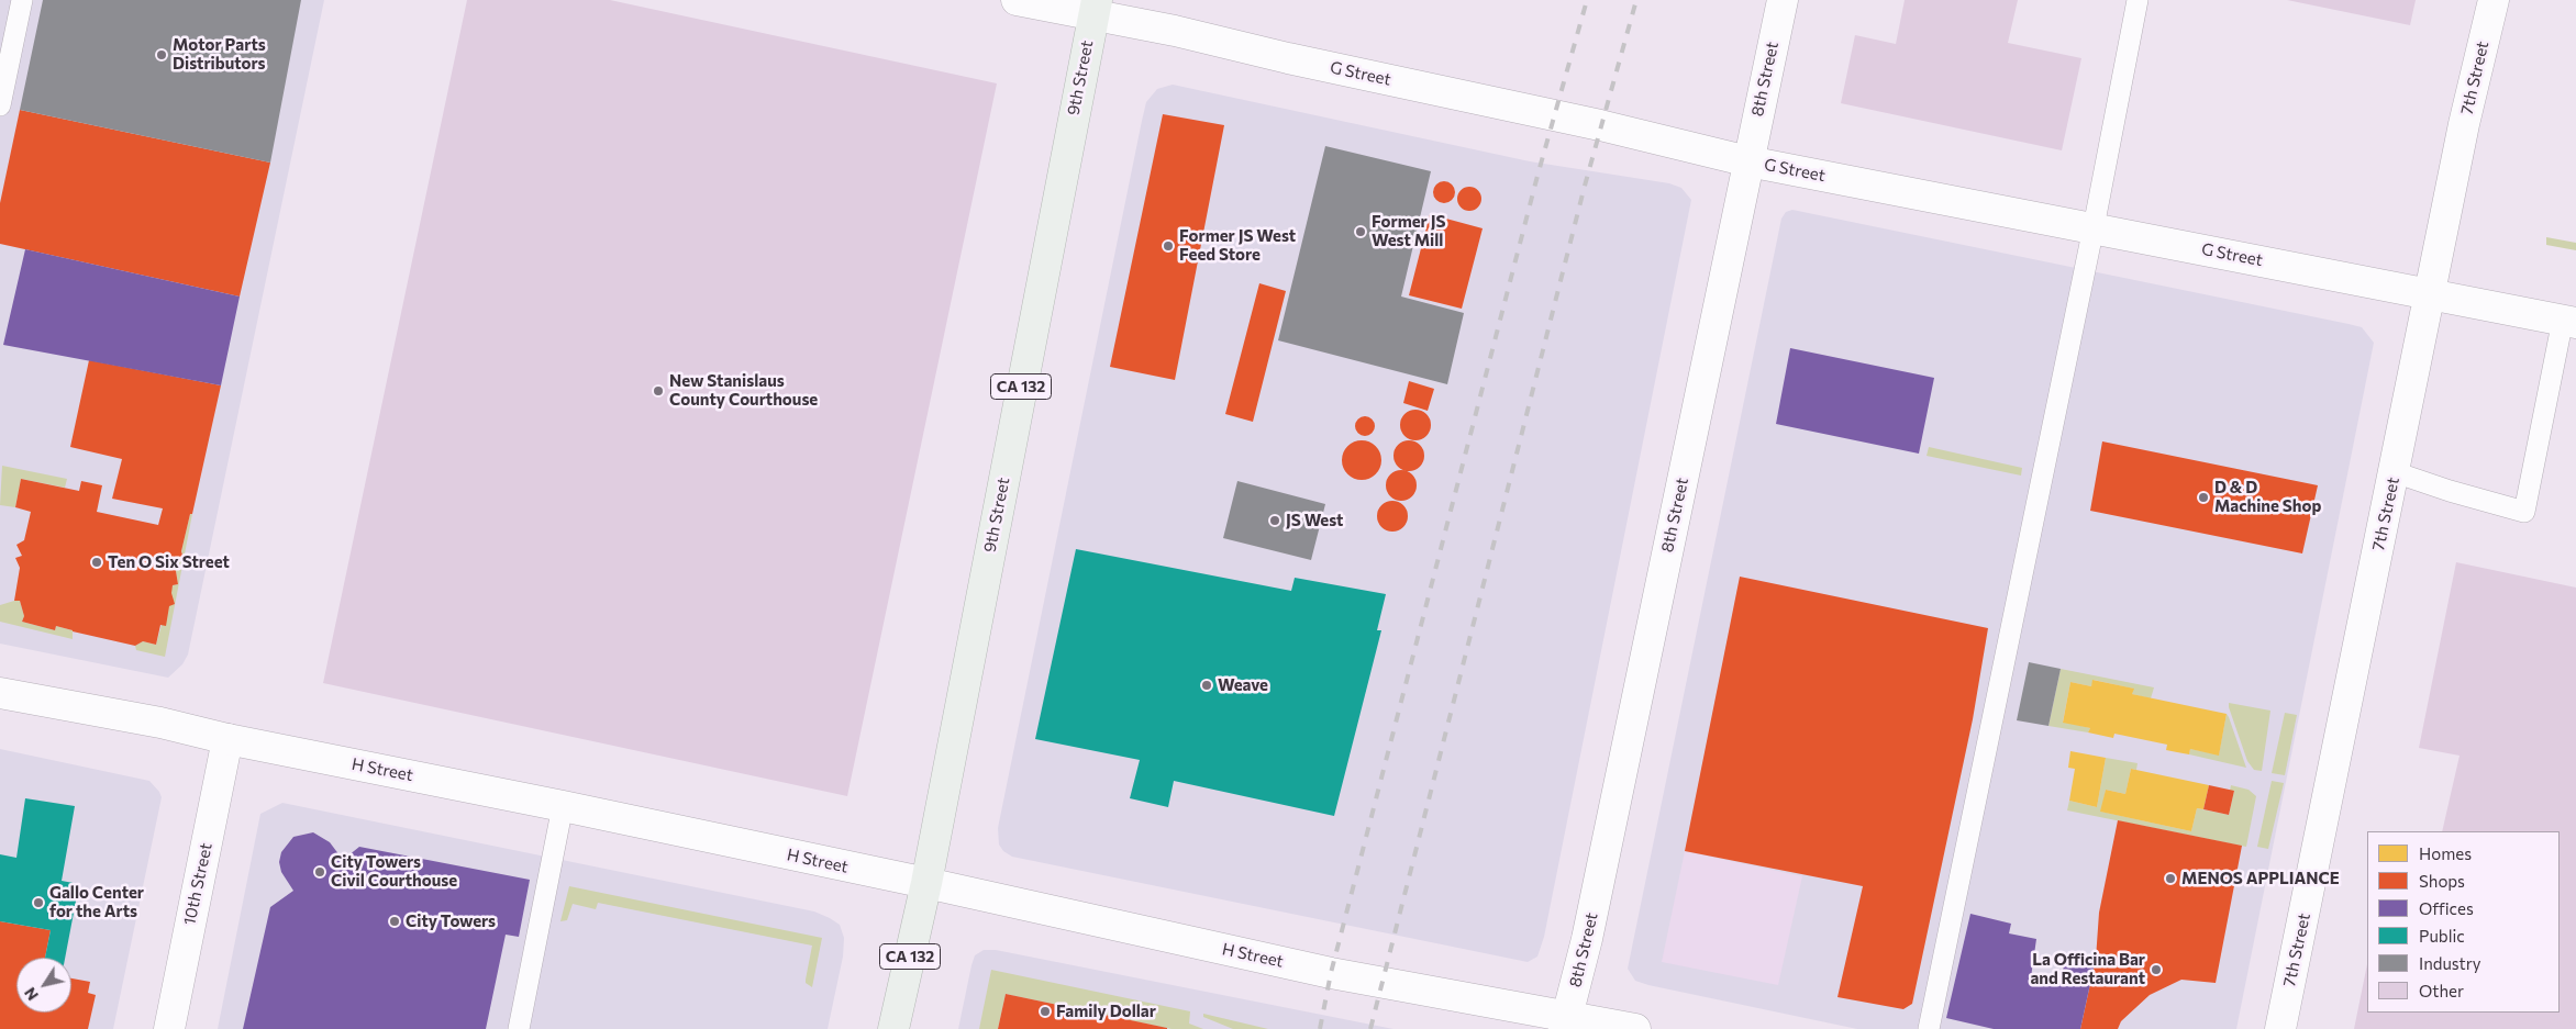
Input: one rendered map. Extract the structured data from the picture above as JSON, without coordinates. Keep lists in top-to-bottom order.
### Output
{
  "streets": {
    "main road": [
      "G Street",
      "9th Street",
      "7th Street",
      "8th Street",
      "CA 132",
      "H Street",
      "10th Street"
    ]
  },
  "crossings": [
    ["G Street", "9th Street"],
    ["G Street", "7th Street"],
    ["G Street", "8th Street"],
    ["9th Street", "H Street"],
    ["8th Street", "H Street"],
    ["H Street", "10th Street"]
  ],
  "places": [
    "Motor Parts Distributors",
    "Former JS West Mill",
    "Former JS West Feed Store",
    "New Stanislaus County Courthouse",
    "D & D Machine Shop",
    "JS West",
    "Ten O Six Street",
    "Weave",
    "City Towers Civil Courthouse",
    "MENOS APPLIANCE",
    "Gallo Center for the Arts",
    "City Towers",
    "La Officina Bar and Restaurant",
    "Family Dollar"
  ],
  "legend": [
    "Homes",
    "Shops",
    "Offices",
    "Public",
    "Industry",
    "Other"
  ],
  "north": "bottom left"
}
